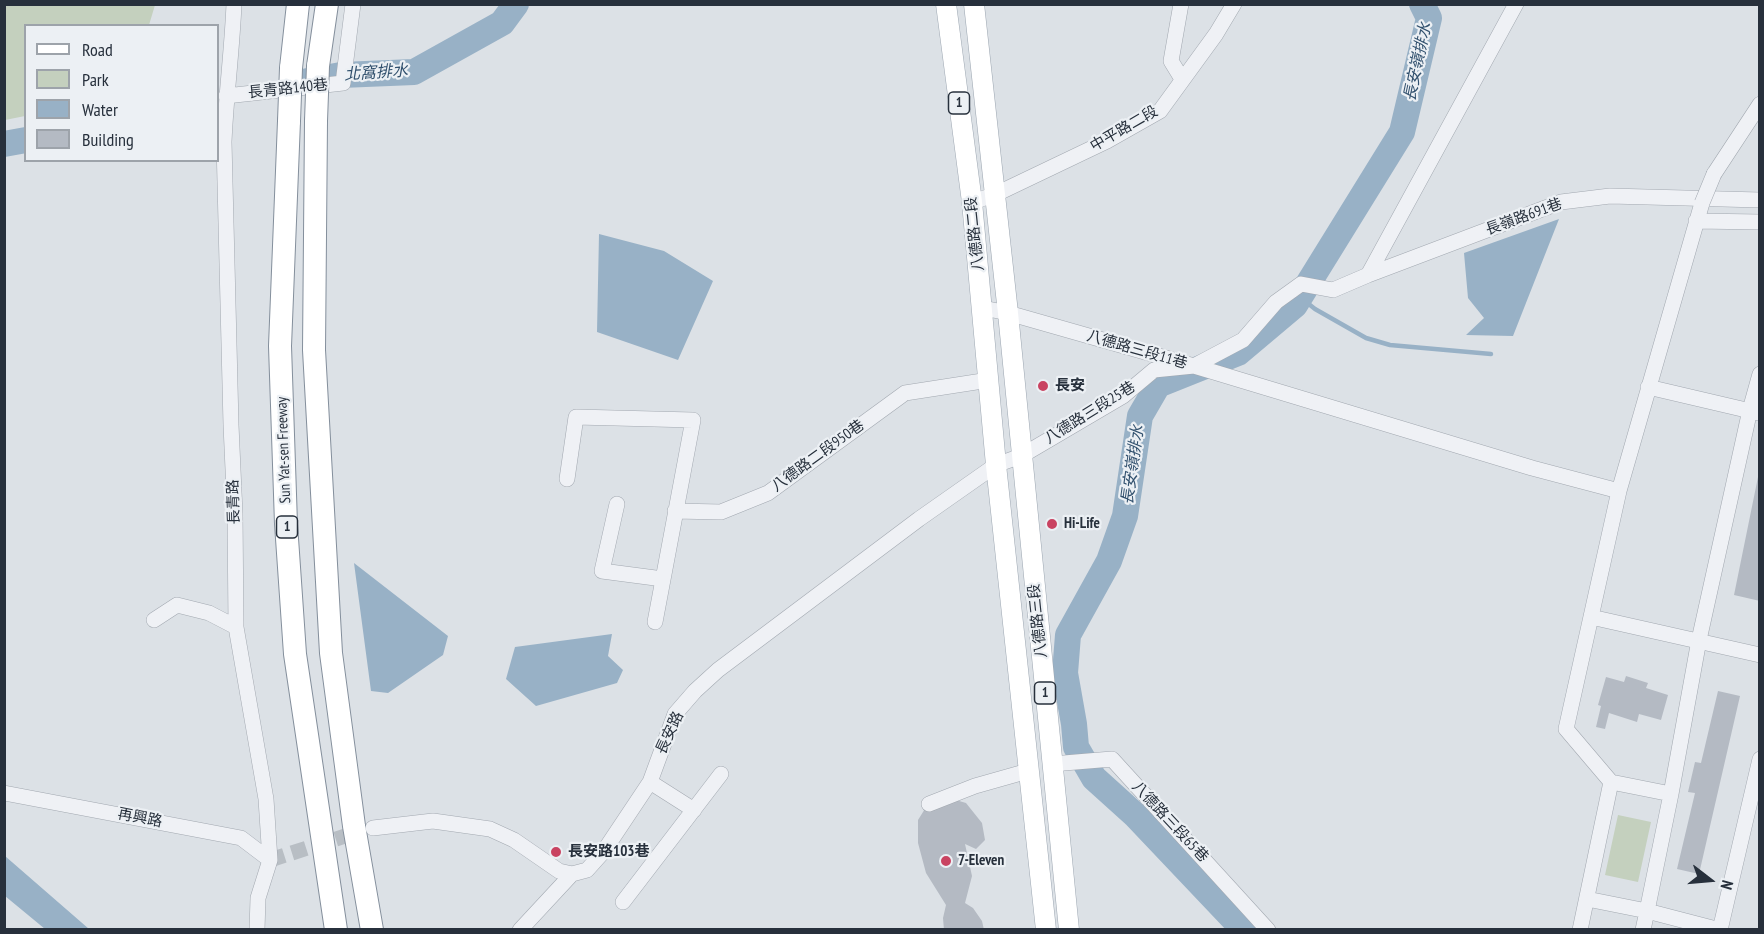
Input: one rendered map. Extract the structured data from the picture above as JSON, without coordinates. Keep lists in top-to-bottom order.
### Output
{
  "streets": {
    "highway": ["1", "Sun Yat-sen Freeway"],
    "main road": ["八德路二段", "八德路三段"],
    "street": [
      "長青路140巷",
      "中平路二段",
      "長嶺路691巷",
      "八德路三段11巷",
      "八德路三段25巷",
      "八德路二段950巷",
      "長青路",
      "長安路",
      "再興路",
      "八德路三段65巷"
    ]
  },
  "crossings": [
    ["長青路140巷", "長青路"],
    ["中平路二段", "八德路二段"],
    ["長嶺路691巷", "八德路三段11巷"],
    ["八德路二段", "八德路三段11巷"],
    ["八德路二段", "八德路三段25巷"],
    ["八德路二段", "八德路二段950巷"],
    ["八德路二段", "八德路三段"],
    ["八德路二段", "長安路"],
    ["八德路三段11巷", "八德路三段25巷"],
    ["八德路三段25巷", "八德路三段"],
    ["八德路三段25巷", "長安路"],
    ["長青路", "再興路"],
    ["八德路三段", "長安路"],
    ["八德路三段", "八德路三段65巷"]
  ],
  "water": ["長安嶺排水", "北窩排水"],
  "places": [
    "長安",
    "Hi-Life",
    "長安路103巷",
    "7-Eleven"
  ],
  "legend": [
    "Road",
    "Park",
    "Water",
    "Building"
  ],
  "north": "right"
}
